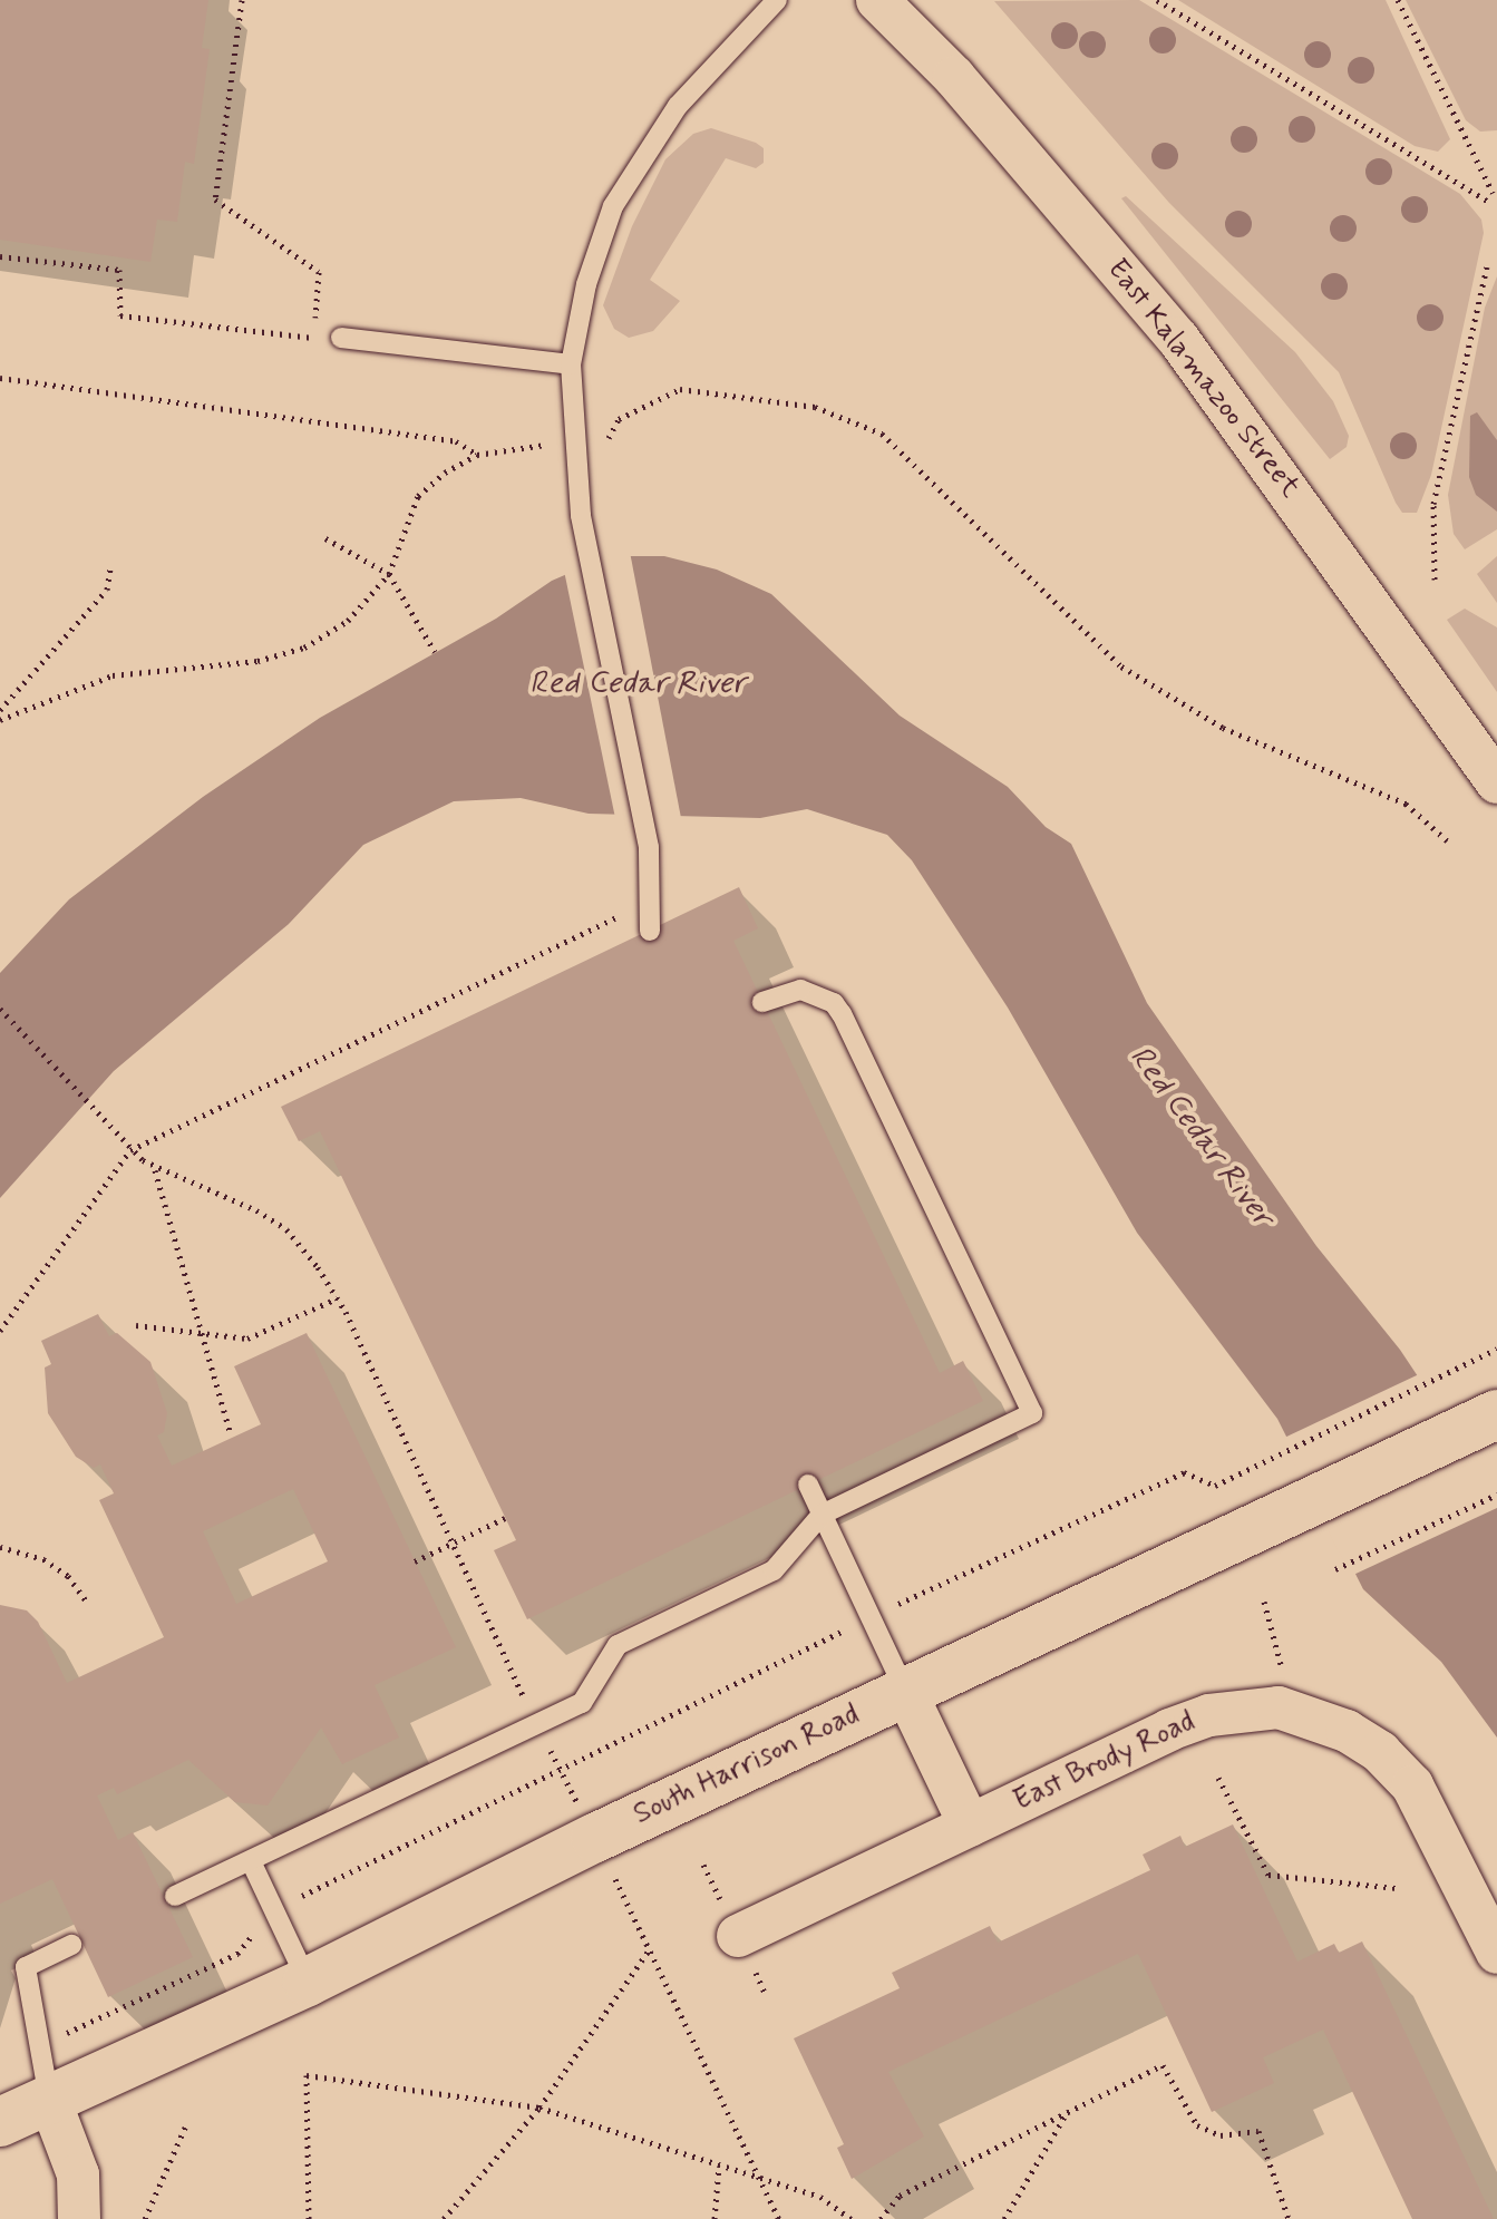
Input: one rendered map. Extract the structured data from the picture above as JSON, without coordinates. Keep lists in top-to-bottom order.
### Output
{
  "streets": {
    "street": ["East Kalamazoo Street", "East Brody Road", "South Harrison Road"]
  },
  "water": ["Red Cedar River"]
}
